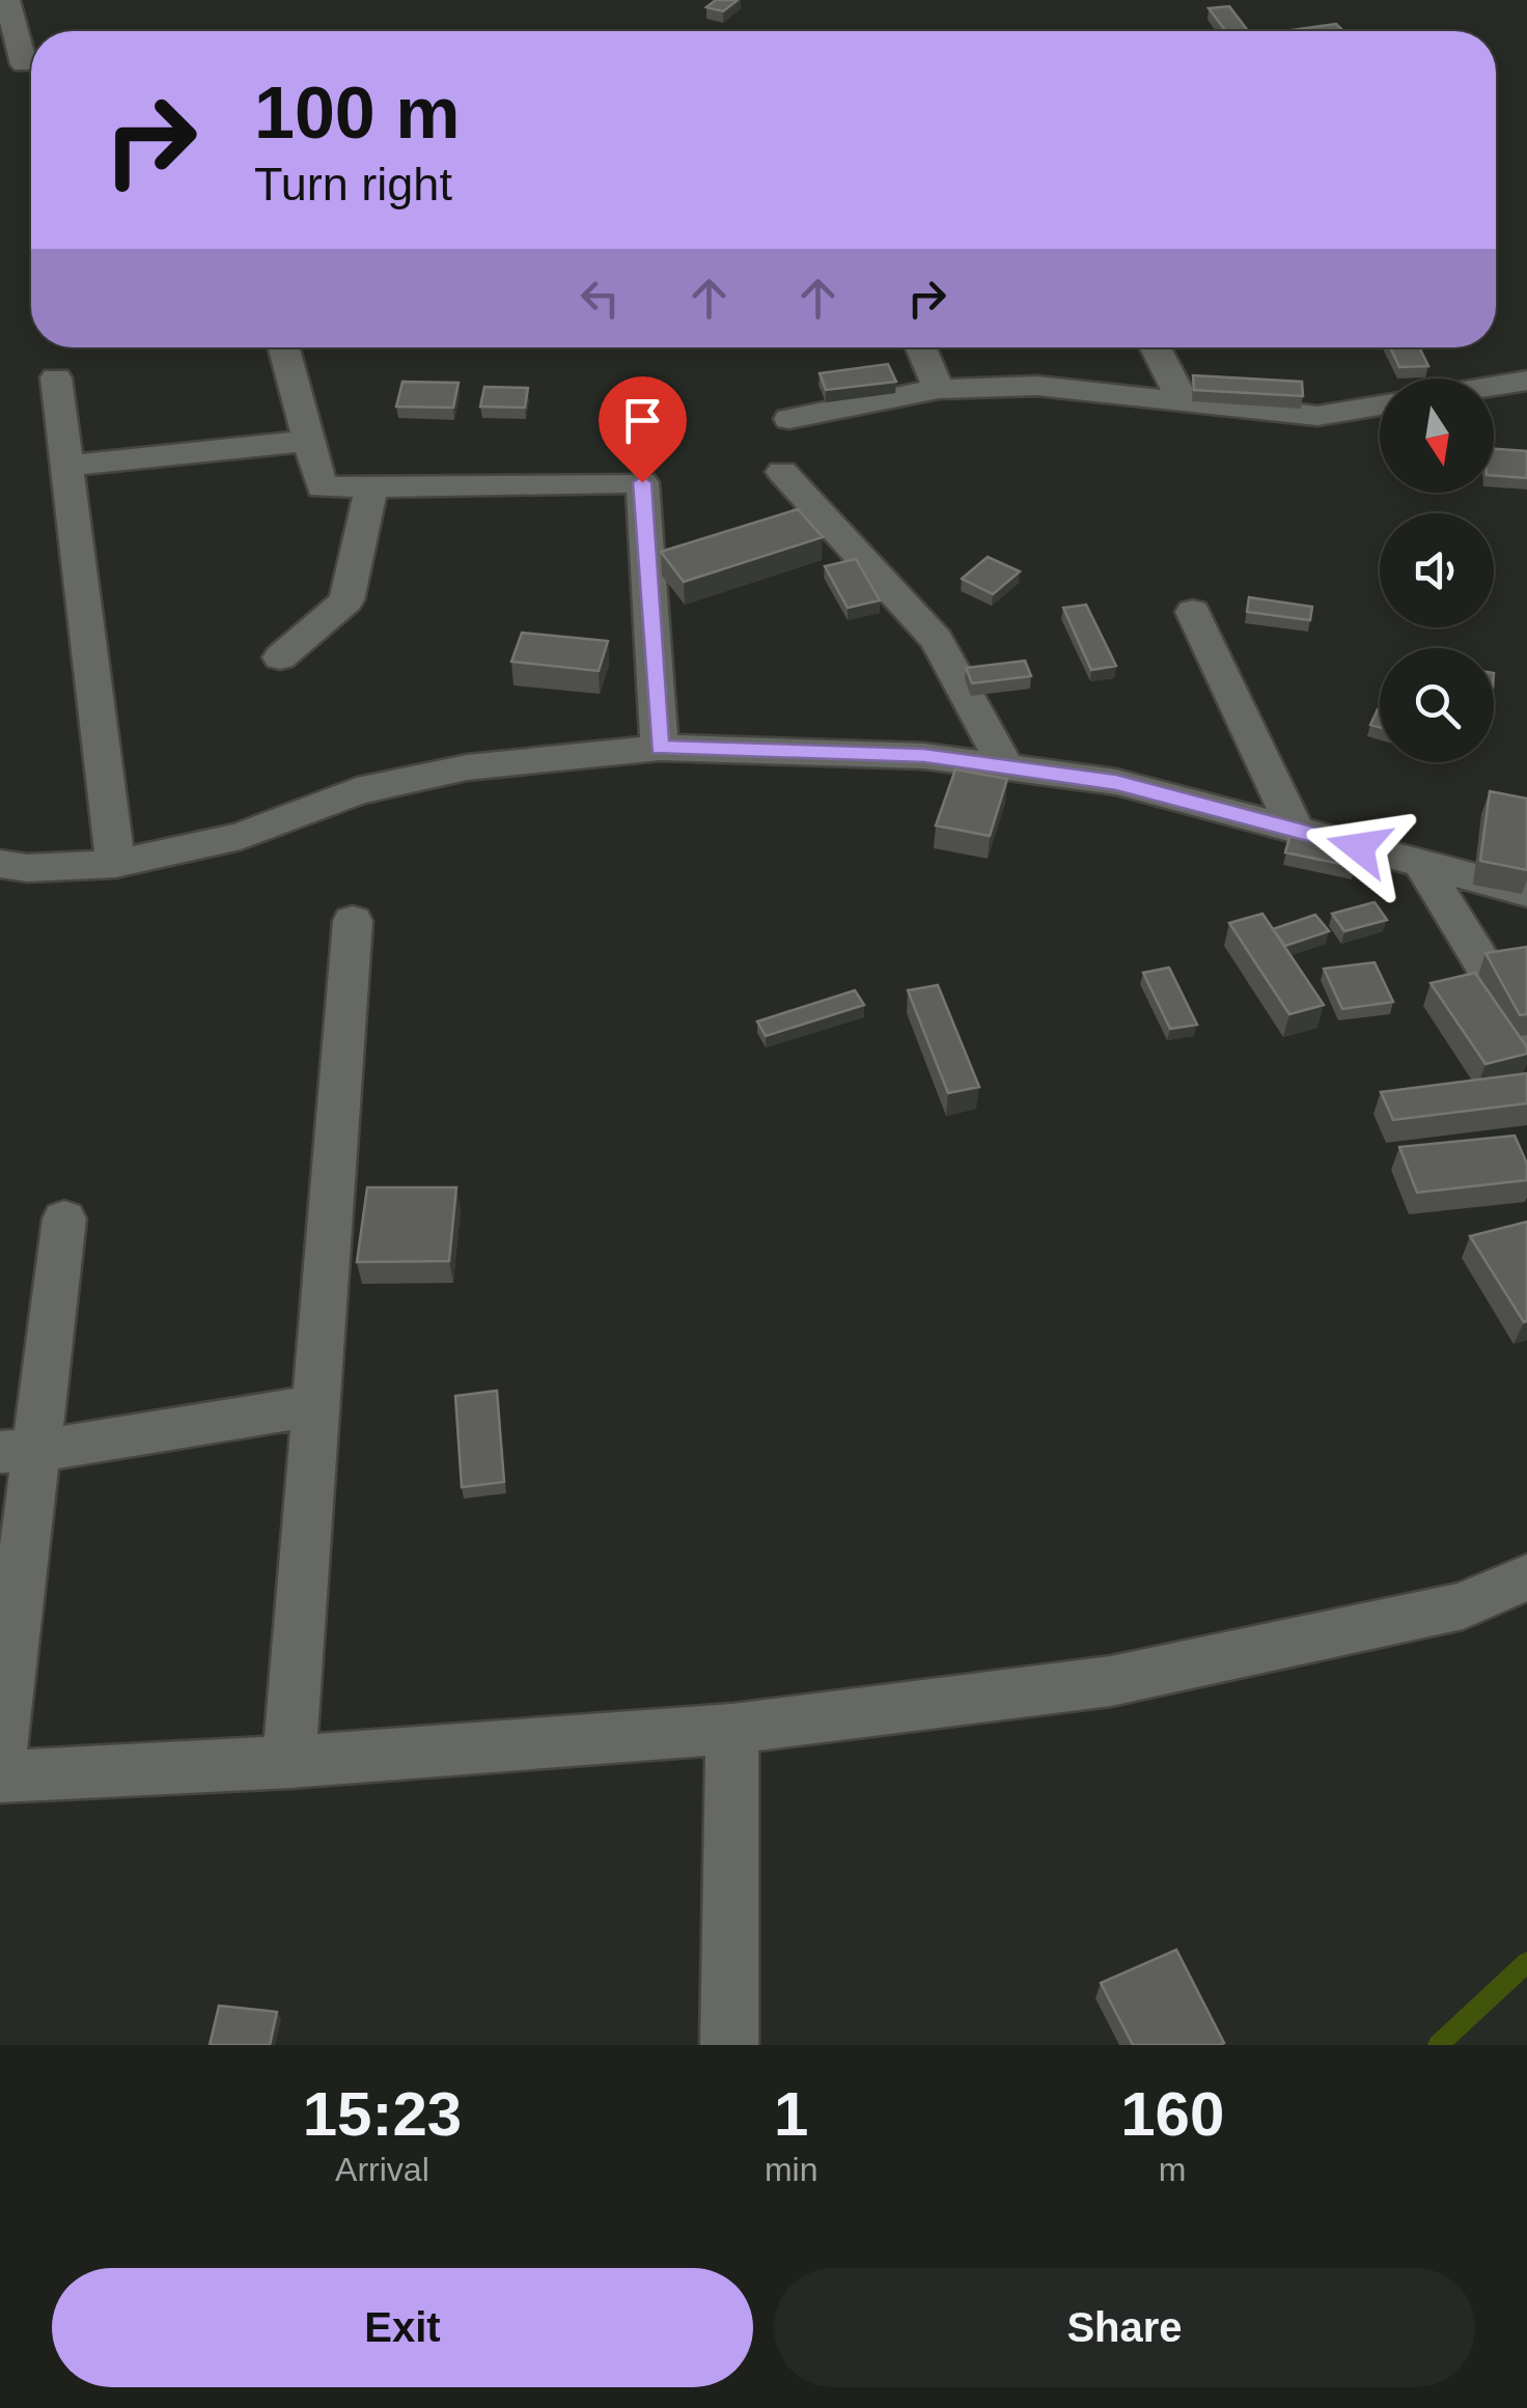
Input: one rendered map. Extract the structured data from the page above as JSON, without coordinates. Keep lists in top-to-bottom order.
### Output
{
  "north": "bottom",
  "page": {
    "turn": ["100 m", "Turn right"],
    "eta": [
      "15:23",
      "Arrival",
      "1",
      "min",
      "160",
      "m"
    ],
    "buttons": ["Exit", "Share"]
  }
}
